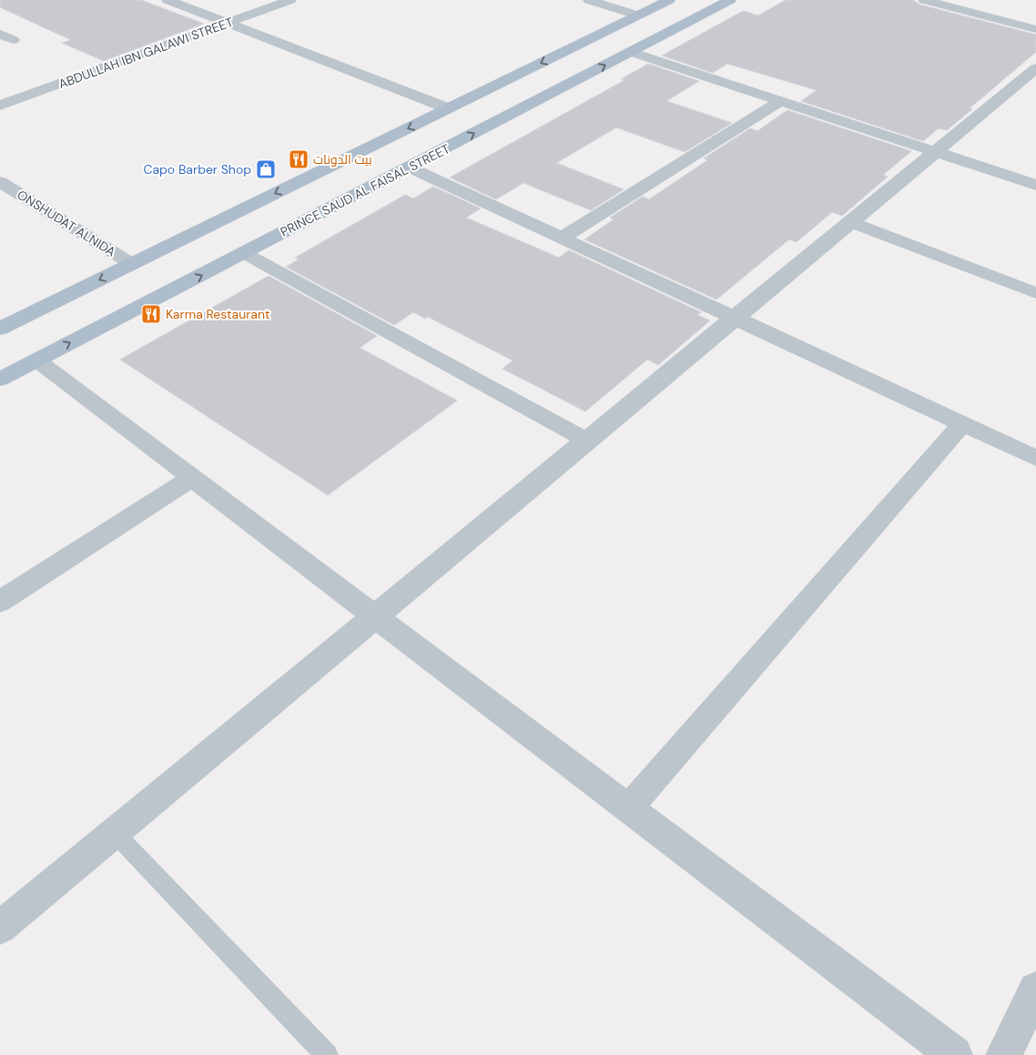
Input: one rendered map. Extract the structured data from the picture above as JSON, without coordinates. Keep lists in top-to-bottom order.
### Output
{
  "streets": {
    "main road": ["PRINCE SAUD AL FAISAL STREET"],
    "street": ["ABDULLAH IBN GALAWI STREET", "ONSHUDAT ALNIDA"]
  },
  "places": {
    "restaurant": ["بيت الدونات", "Karma Restaurant"],
    "shop": ["Capo Barber Shop"]
  }
}
